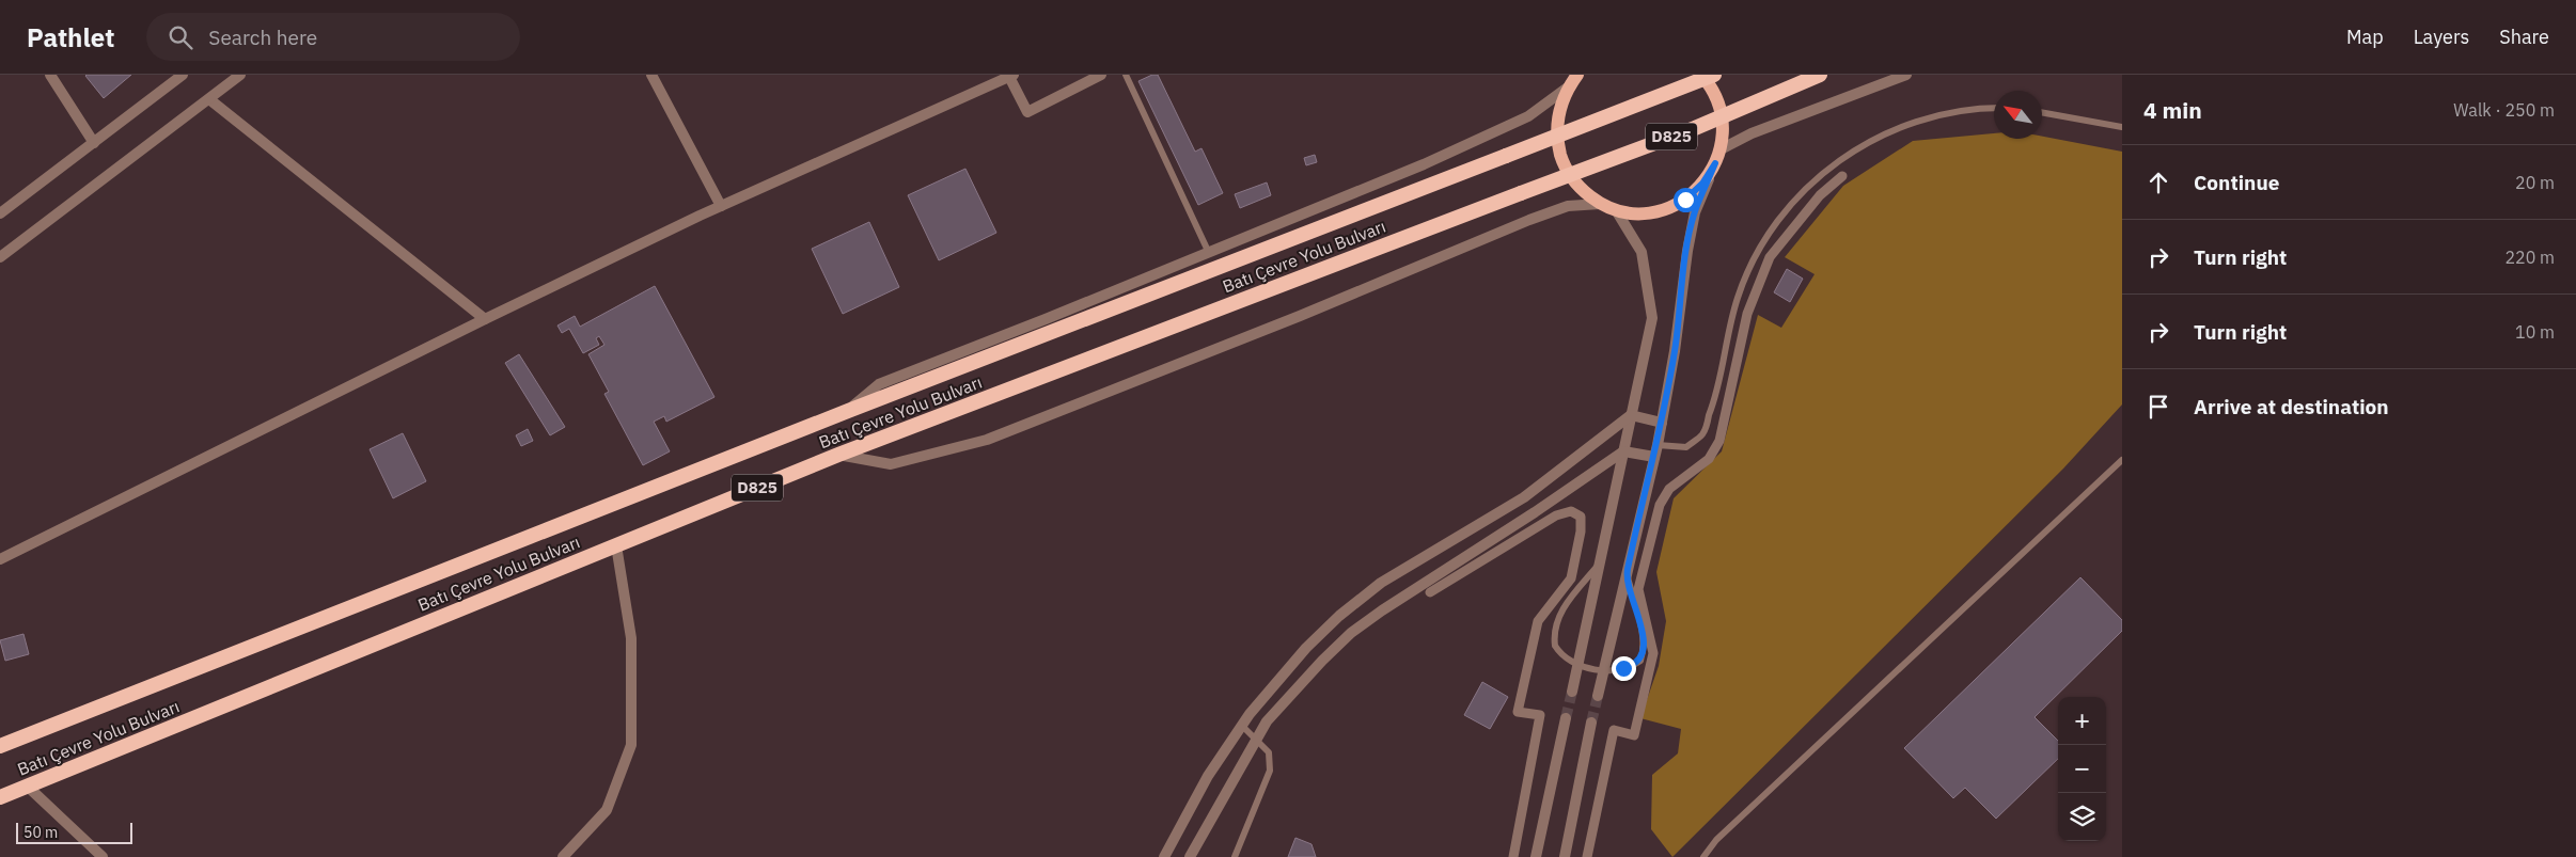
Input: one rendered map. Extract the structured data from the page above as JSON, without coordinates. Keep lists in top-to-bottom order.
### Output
{
  "streets": {
    "highway": ["D825", "Batı Çevre Yolu Bulvarı"]
  },
  "scale_bar": "50 m",
  "north": "top left",
  "page": {
    "header": "Pathlet",
    "search": "Search here",
    "nav": ["Map", "Layers", "Share"],
    "heading": ["4 min", "Walk · 250 m"],
    "list": [
      ["Continue", "20 m"],
      ["Turn right", "220 m"],
      ["Turn right", "10 m"],
      "Arrive at destination"
    ],
    "map_buttons": ["+", "−"],
    "scale": "50 m"
  }
}
